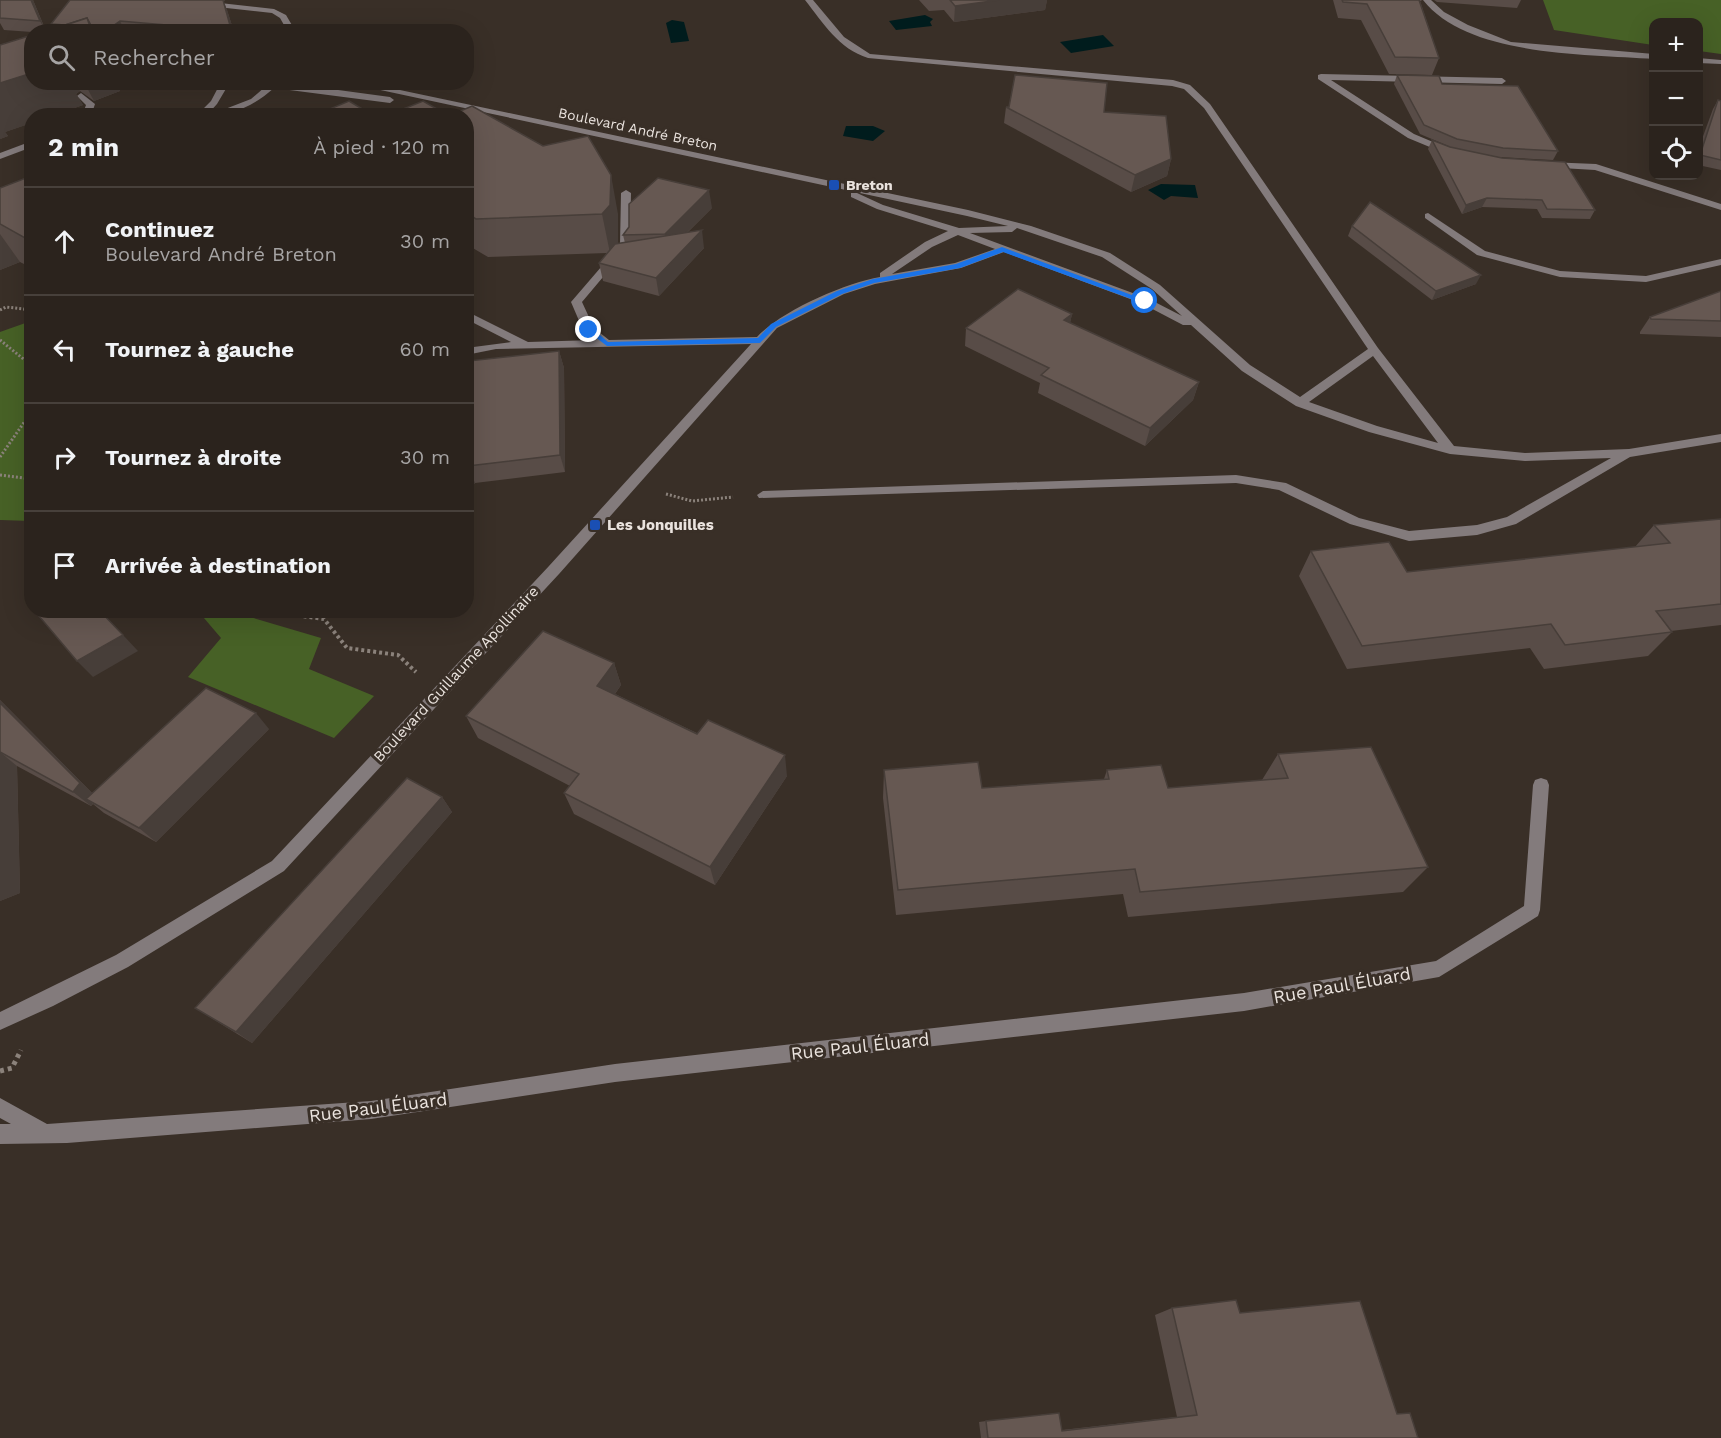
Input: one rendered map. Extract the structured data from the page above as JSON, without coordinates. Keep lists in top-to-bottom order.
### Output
{
  "streets": {
    "street": ["Boulevard André Breton", "Boulevard Guillaume Apollinaire", "Rue Paul Éluard"]
  },
  "crossings": [
    ["Boulevard André Breton", "Boulevard Guillaume Apollinaire"]
  ],
  "places": {
    "transit": ["Breton", "Les Jonquilles"]
  },
  "page": {
    "map_buttons": ["+", "−"],
    "search": "Rechercher",
    "heading": ["2 min", "À pied · 120 m"],
    "list": [
      ["Continuez", "Boulevard André Breton", "30 m"],
      ["Tournez à gauche", "60 m"],
      ["Tournez à droite", "30 m"],
      "Arrivée à destination"
    ]
  }
}
